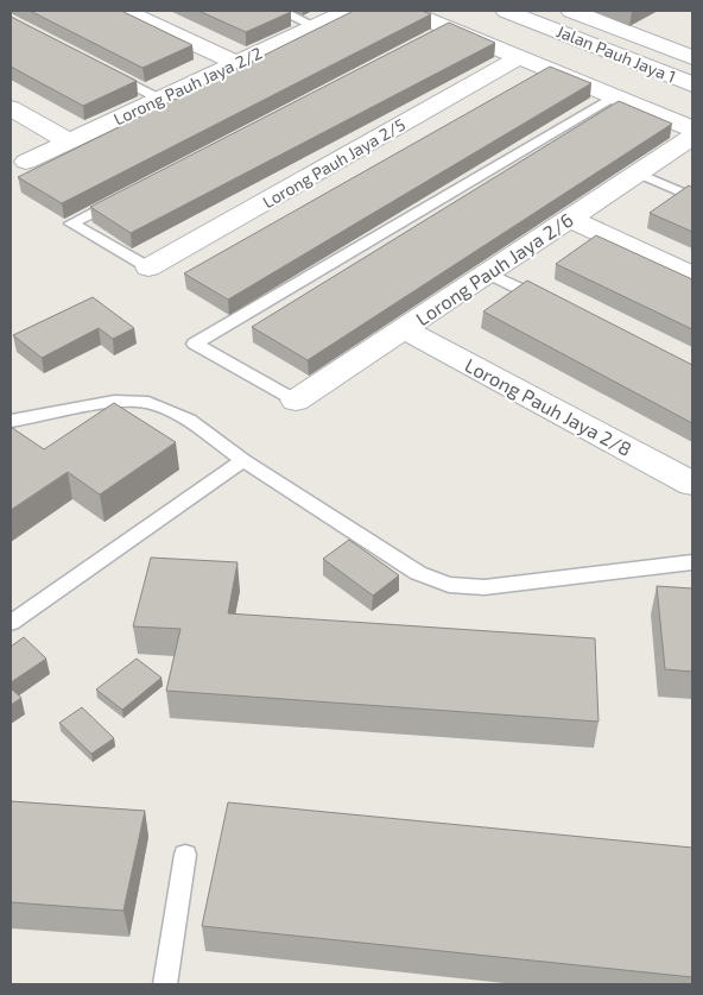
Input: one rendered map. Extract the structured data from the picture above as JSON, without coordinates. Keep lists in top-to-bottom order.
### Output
{
  "streets": {
    "street": [
      "Jalan Pauh Jaya 1",
      "Lorong Pauh Jaya 2/2",
      "Lorong Pauh Jaya 2/5",
      "Lorong Pauh Jaya 2/6",
      "Lorong Pauh Jaya 2/8"
    ]
  },
  "crossings": [
    ["Lorong Pauh Jaya 2/6", "Lorong Pauh Jaya 2/8"]
  ]
}
